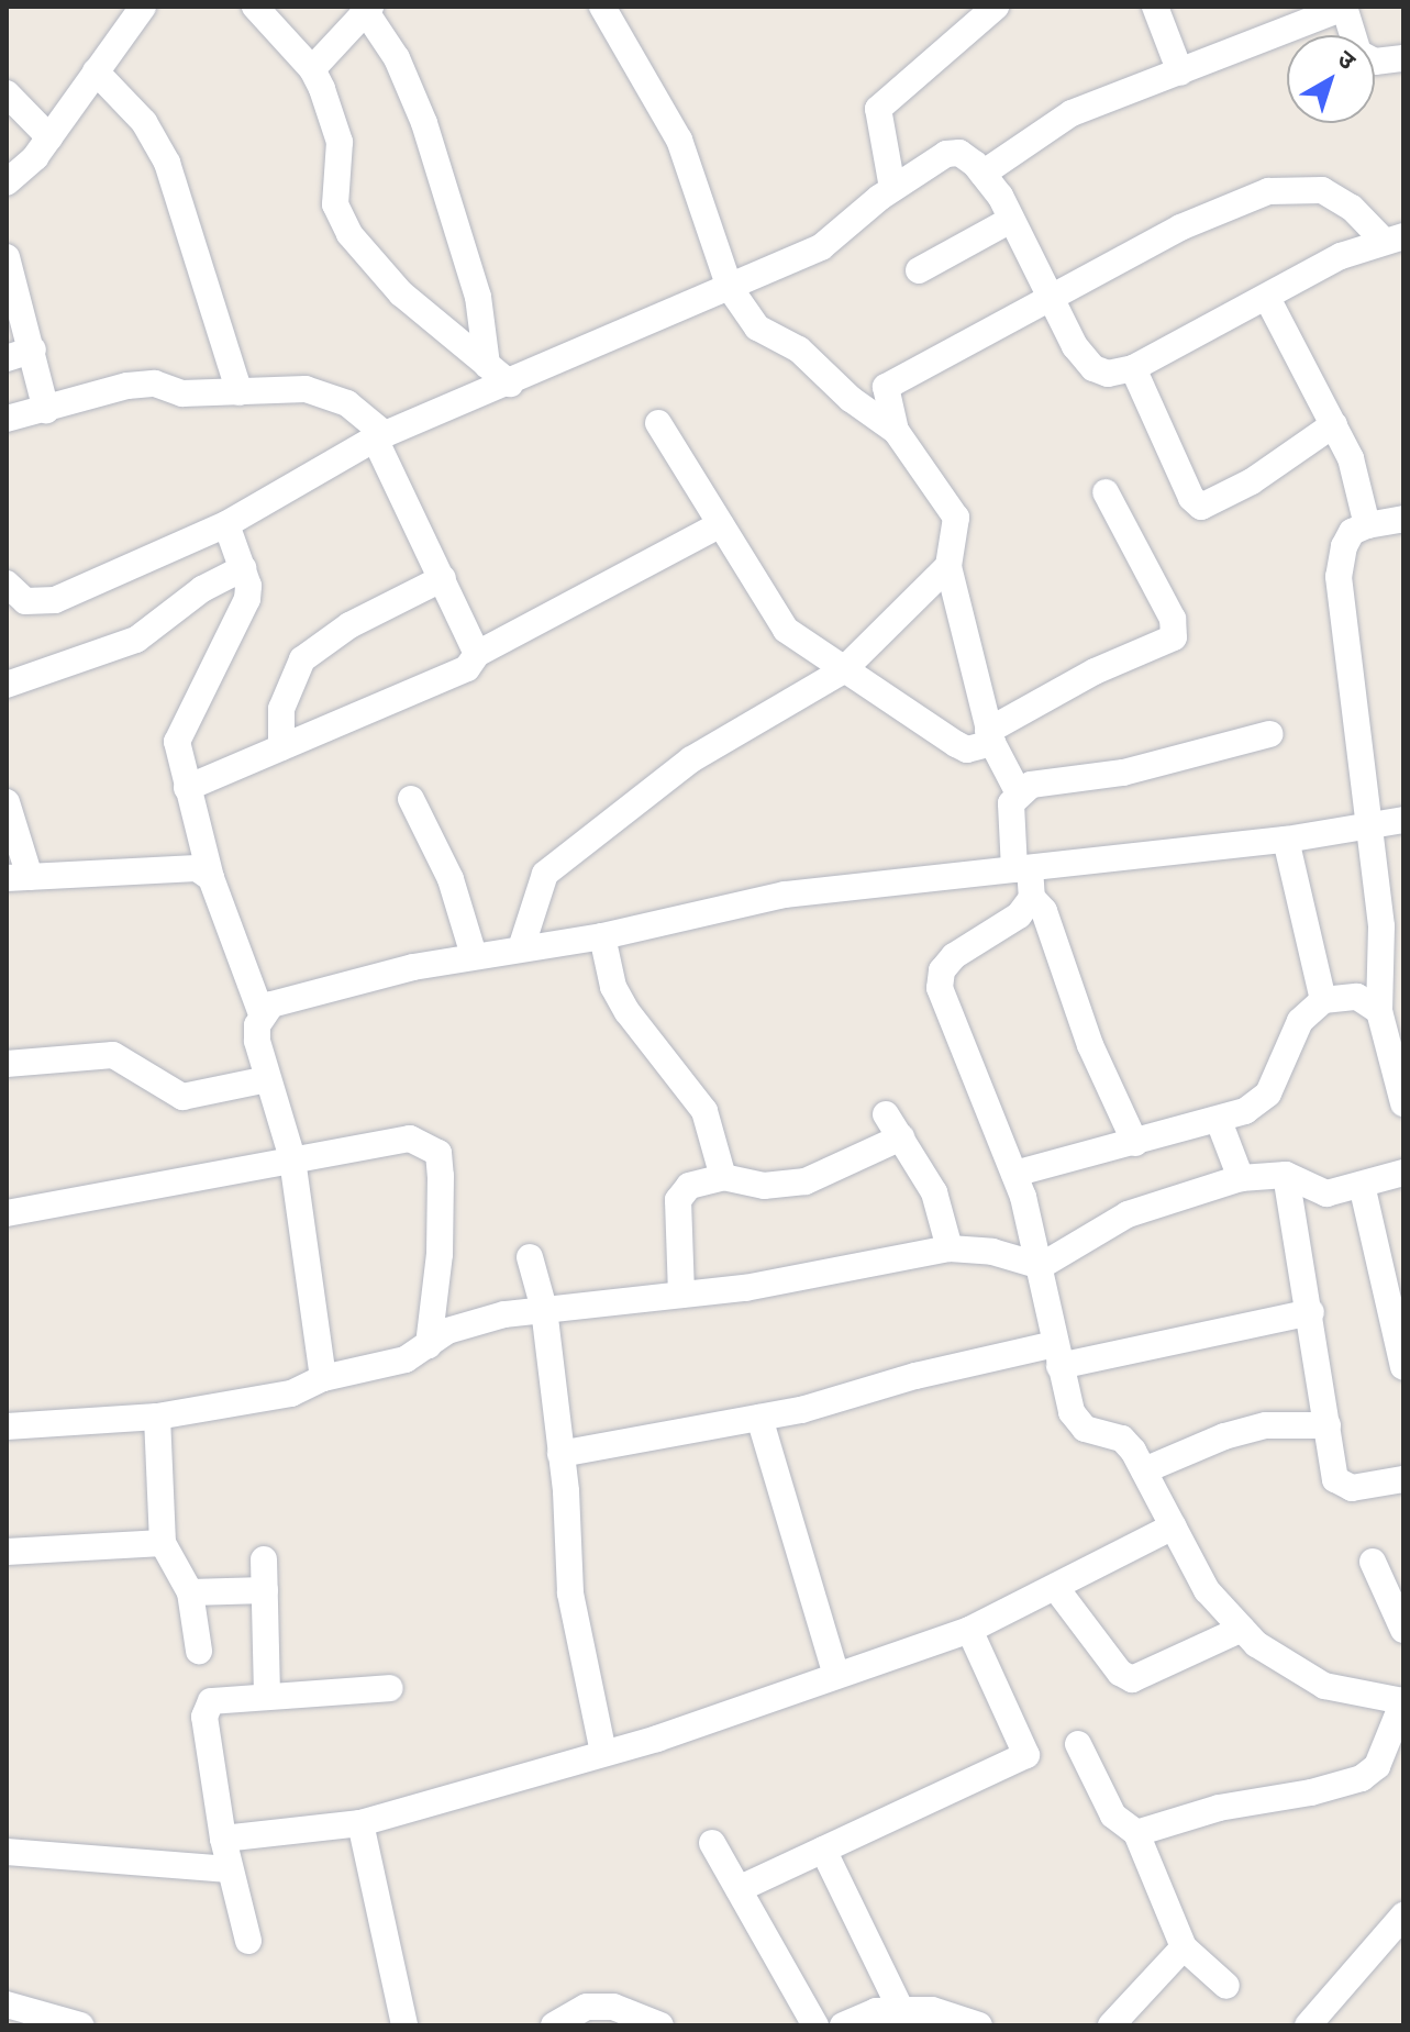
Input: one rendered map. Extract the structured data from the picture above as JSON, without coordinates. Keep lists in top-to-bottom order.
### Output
{
  "north": "top right"
}
